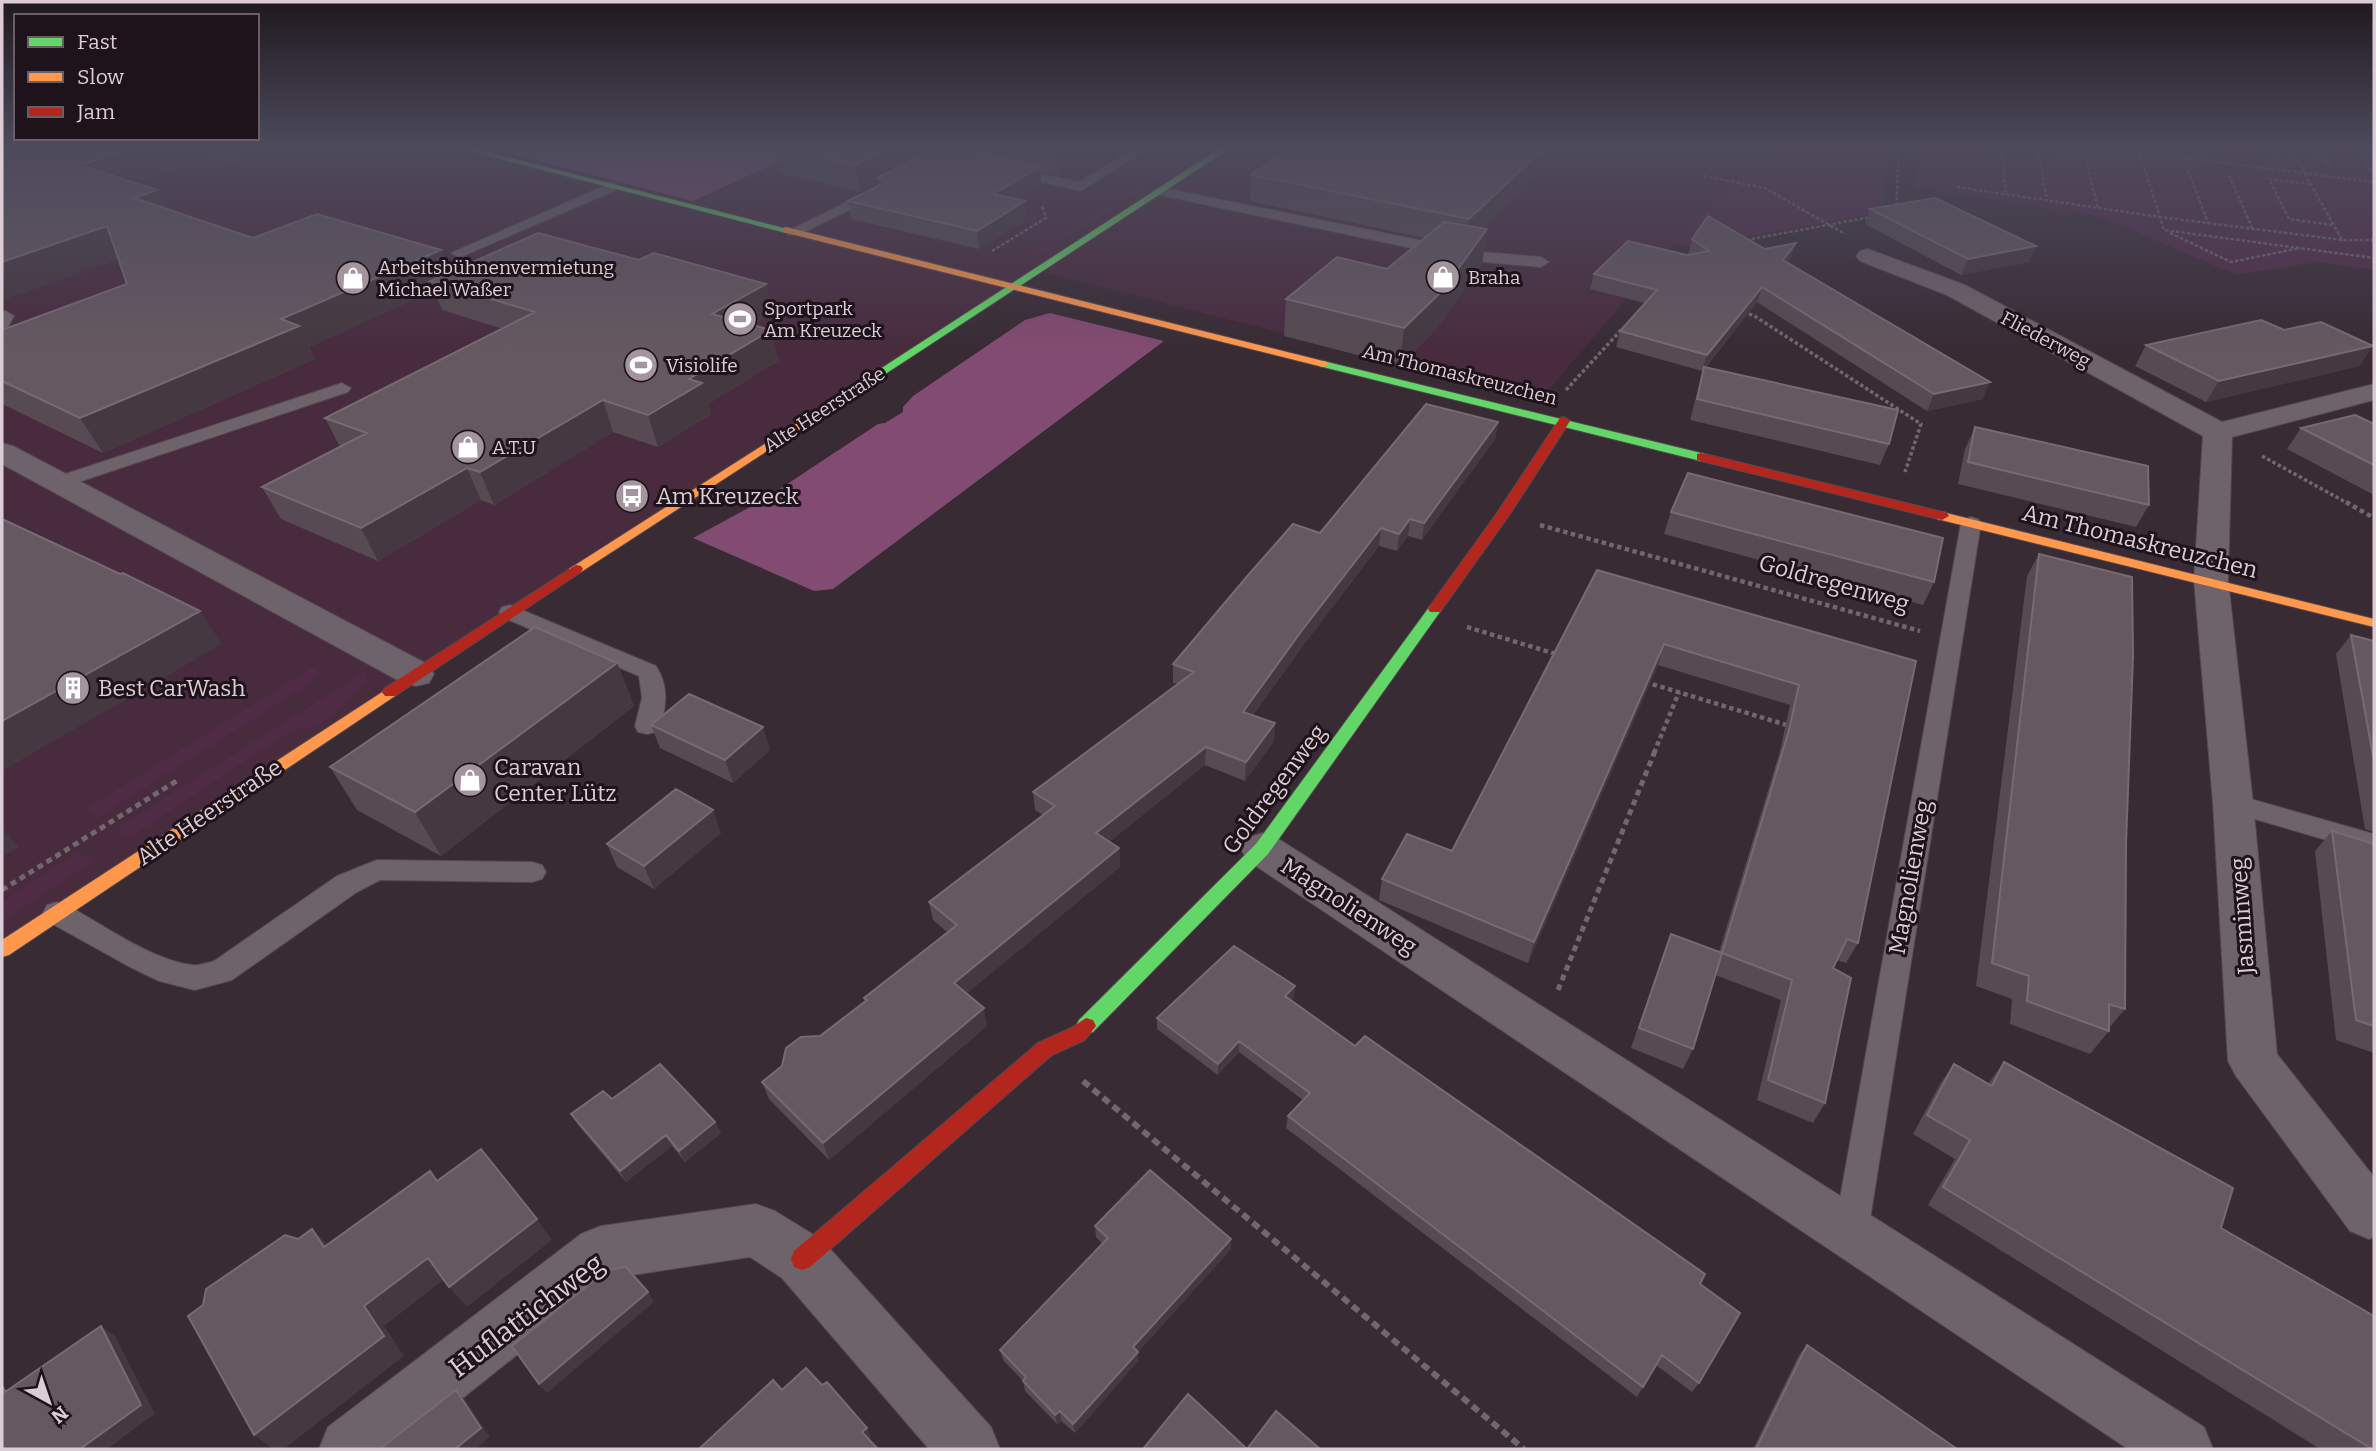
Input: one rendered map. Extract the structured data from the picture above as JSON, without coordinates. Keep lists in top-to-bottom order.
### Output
{
  "streets": {
    "street": [
      "Fliederweg",
      "Am Thomaskreuzchen",
      "Alte Heerstraße",
      "Goldregenweg",
      "Magnolienweg",
      "Jasminweg",
      "Huflattichweg"
    ]
  },
  "crossings": [
    ["Am Thomaskreuzchen", "Alte Heerstraße"],
    ["Am Thomaskreuzchen", "Goldregenweg"],
    ["Am Thomaskreuzchen", "Magnolienweg"],
    ["Am Thomaskreuzchen", "Jasminweg"],
    ["Goldregenweg", "Magnolienweg"]
  ],
  "places": {
    "shop": [
      "Braha",
      "Arbeitsbühnenvermietung Michael Waßer",
      "A.T.U",
      "Caravan Center Lütz"
    ],
    "sports": ["Sportpark Am Kreuzeck", "Visiolife"],
    "bus stop": ["Am Kreuzeck"],
    "building": ["Best CarWash"]
  },
  "legend": ["Fast", "Slow", "Jam"],
  "north": "bottom right"
}
